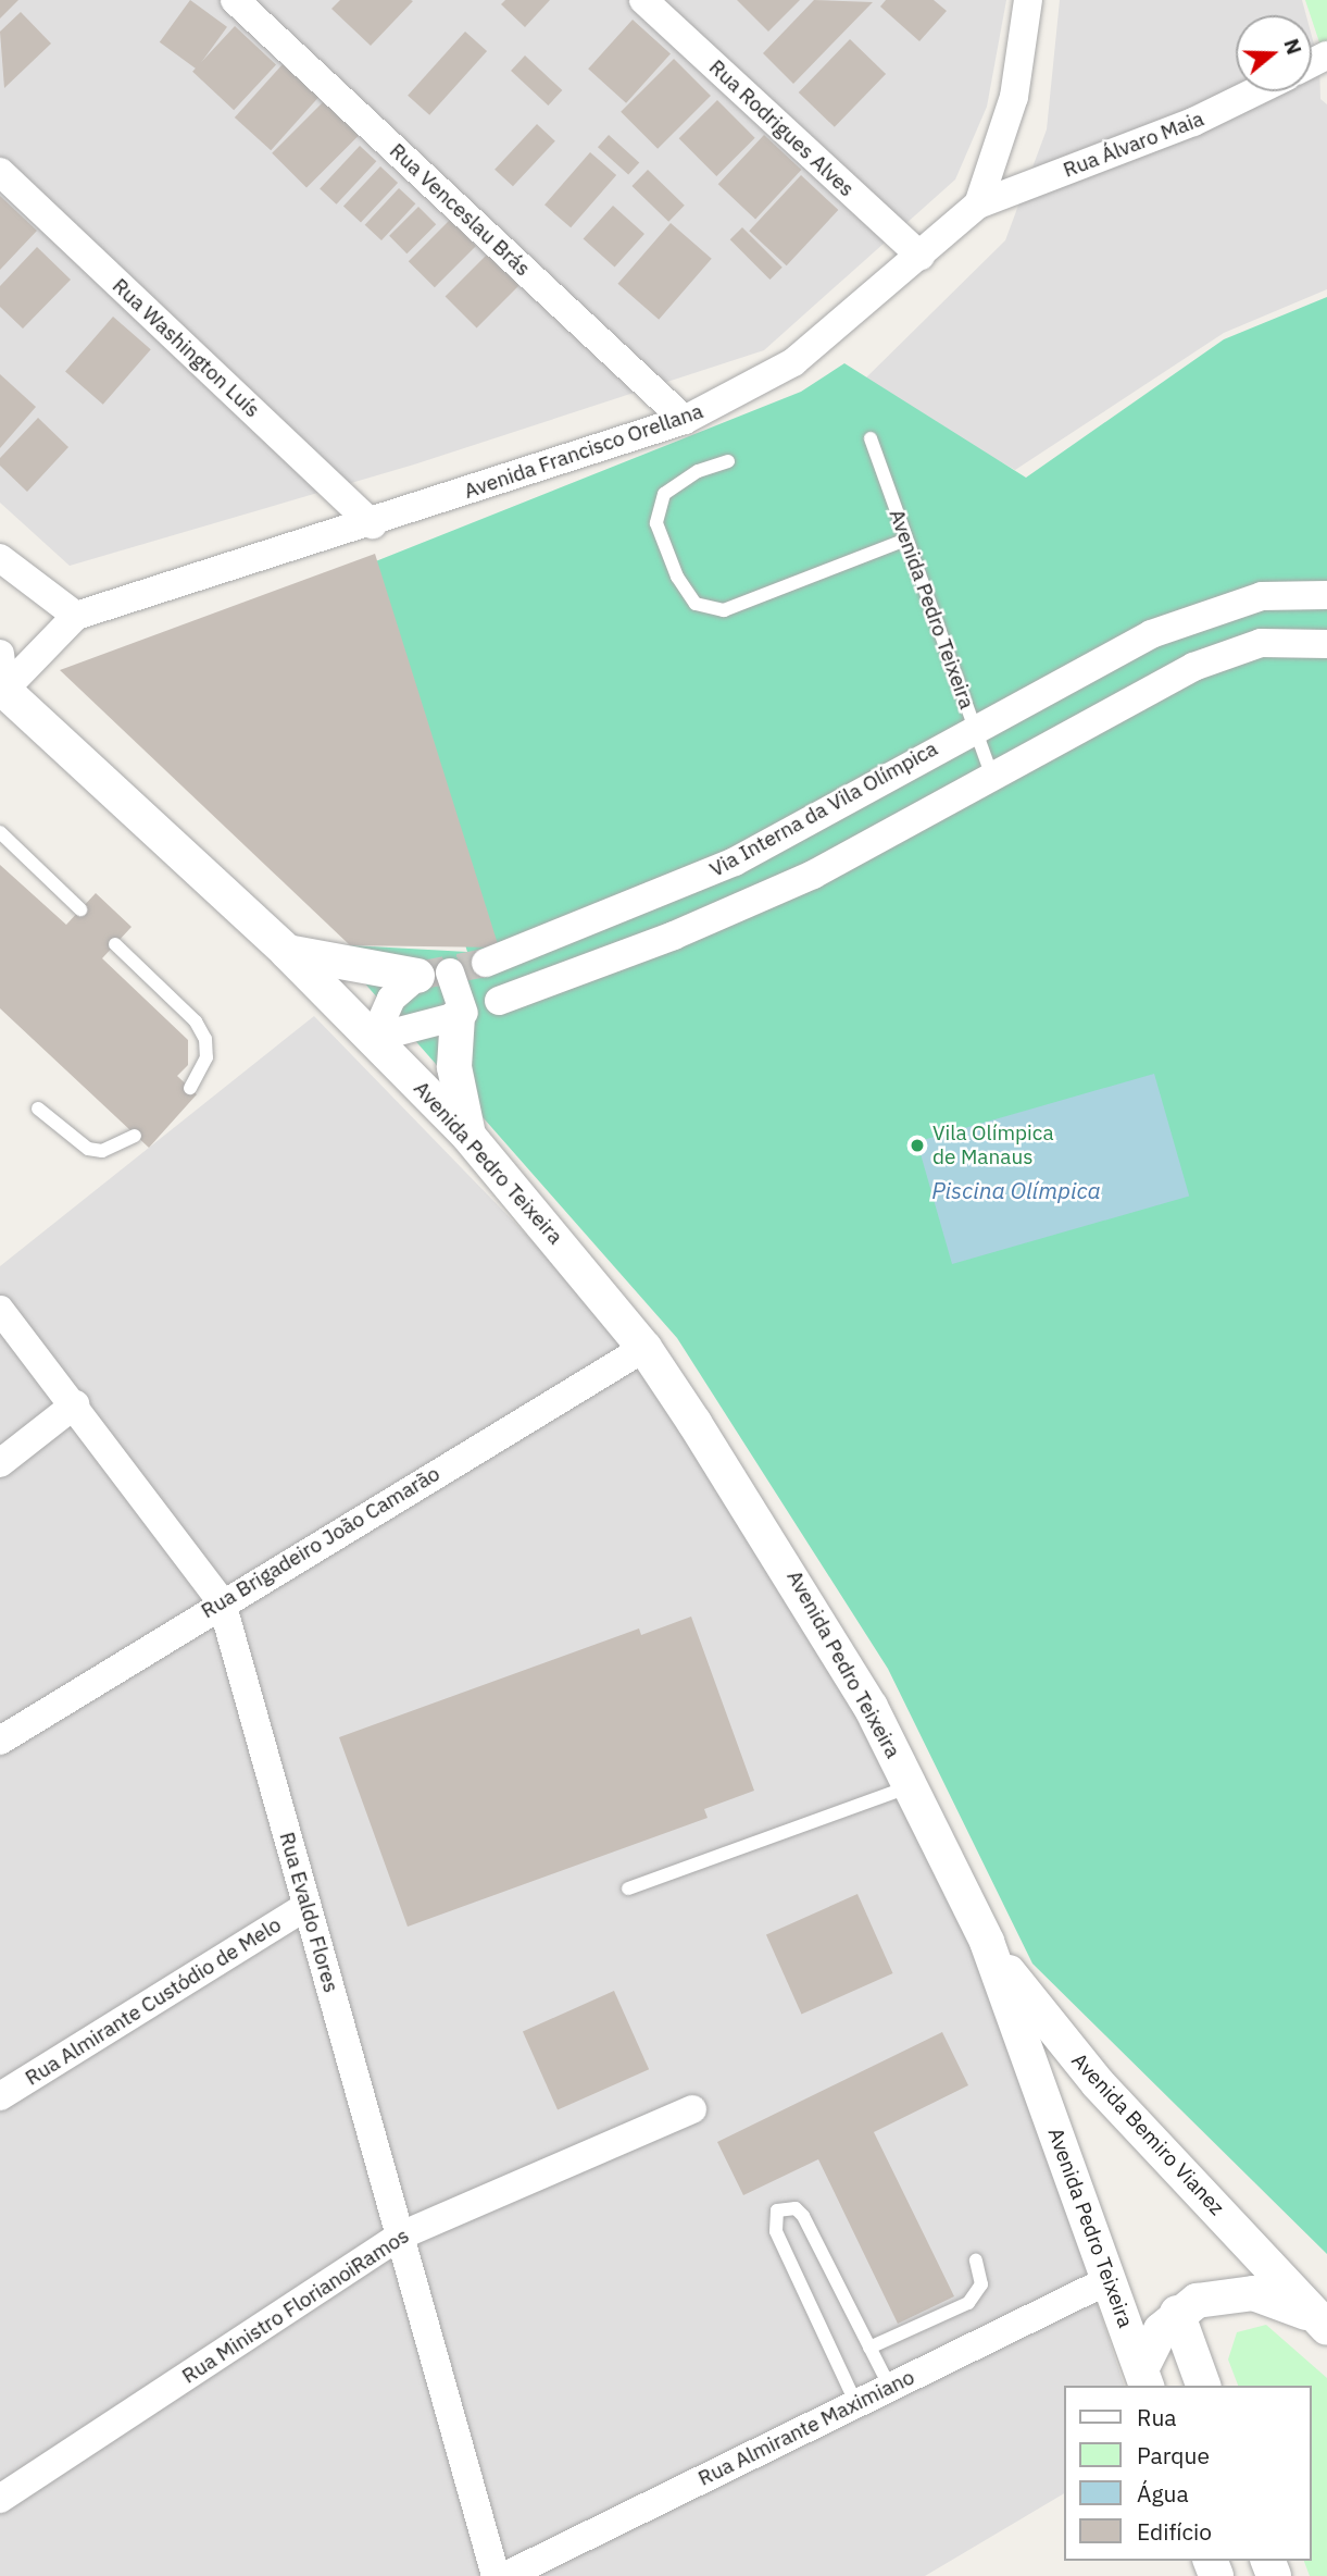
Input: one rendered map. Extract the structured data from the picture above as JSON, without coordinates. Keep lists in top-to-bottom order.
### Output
{
  "streets": {
    "street": [
      "Rua Rodrigues Alves",
      "Rua Álvaro Maia",
      "Rua Venceslau Brás",
      "Rua Washington Luís",
      "Avenida Francisco Orellana",
      "Avenida Pedro Teixeira",
      "Via Interna da Vila Olímpica",
      "Rua Brigadeiro João Camarão",
      "Rua Evaldo Flores",
      "Rua Almirante Custódio de Melo",
      "Avenida Bemiro Vianez",
      "Rua Ministro FlorianoiRamos",
      "Rua Almirante Maximiano"
    ]
  },
  "crossings": [
    ["Rua Rodrigues Alves", "Avenida Francisco Orellana"],
    ["Rua Álvaro Maia", "Avenida Francisco Orellana"],
    ["Rua Venceslau Brás", "Avenida Francisco Orellana"],
    ["Rua Washington Luís", "Avenida Francisco Orellana"],
    ["Avenida Francisco Orellana", "Avenida Pedro Teixeira"],
    ["Avenida Pedro Teixeira", "Via Interna da Vila Olímpica"],
    ["Avenida Pedro Teixeira", "Rua Brigadeiro João Camarão"],
    ["Avenida Pedro Teixeira", "Avenida Bemiro Vianez"],
    ["Avenida Pedro Teixeira", "Rua Almirante Maximiano"],
    ["Rua Brigadeiro João Camarão", "Rua Evaldo Flores"],
    ["Rua Evaldo Flores", "Rua Almirante Custódio de Melo"],
    ["Rua Evaldo Flores", "Rua Ministro FlorianoiRamos"]
  ],
  "water": ["Piscina Olímpica"],
  "places": ["Vila Olímpica de Manaus"],
  "legend": [
    "Rua",
    "Parque",
    "Água",
    "Edifício"
  ],
  "north": "right"
}
